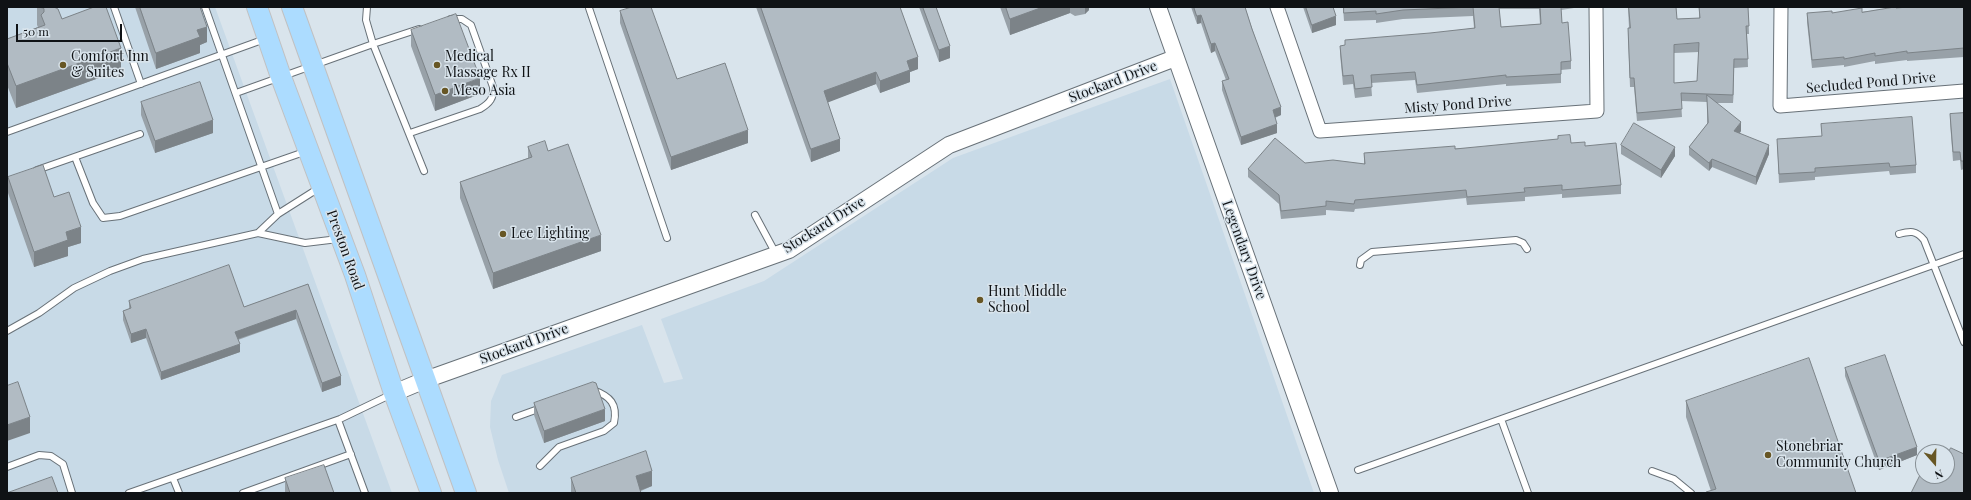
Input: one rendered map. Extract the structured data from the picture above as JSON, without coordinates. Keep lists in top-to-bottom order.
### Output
{
  "streets": {
    "main road": ["Preston Road"],
    "street": [
      "Stockard Drive",
      "Secluded Pond Drive",
      "Misty Pond Drive",
      "Legendary Drive"
    ]
  },
  "crossings": [
    ["Stockard Drive", "Preston Road"],
    ["Stockard Drive", "Legendary Drive"]
  ],
  "places": [
    "Comfort Inn & Suites",
    "Medical Massage Rx II",
    "Meso Asia",
    "Lee Lighting",
    "Hunt Middle School",
    "Stonebriar Community Church"
  ],
  "scale_bar": "50 m",
  "north": "bottom"
}
